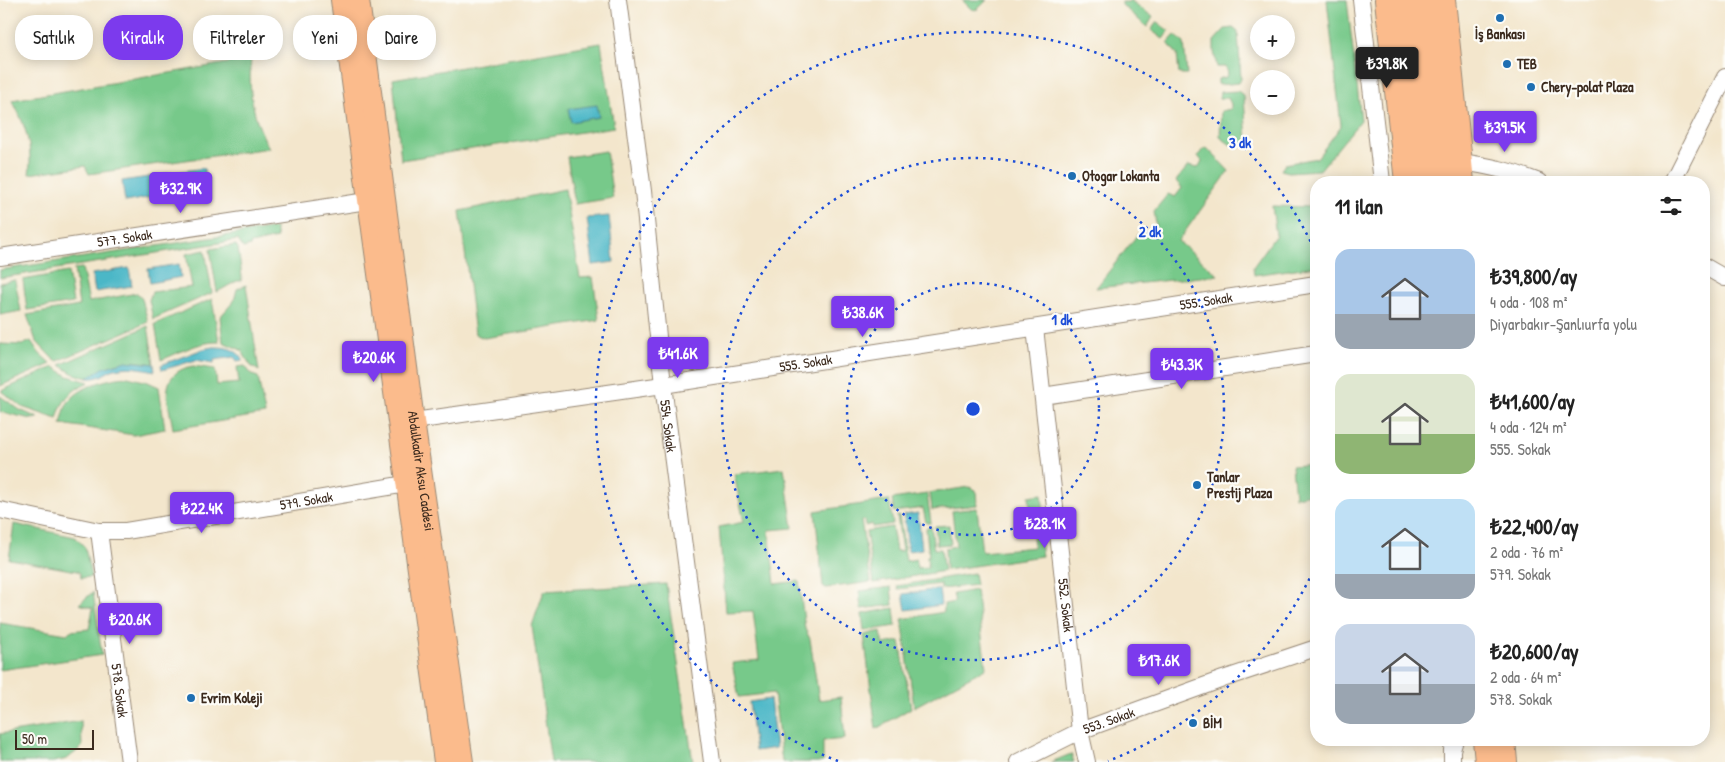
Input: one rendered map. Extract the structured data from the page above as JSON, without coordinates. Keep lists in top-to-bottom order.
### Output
{
  "streets": {
    "main road": ["Abdulkadir Aksu Caddesi"],
    "street": [
      "577. Sokak",
      "555. Sokak",
      "554. Sokak",
      "579. Sokak",
      "552. Sokak",
      "578. Sokak",
      "553. Sokak"
    ]
  },
  "crossings": [
    ["577. Sokak", "Abdulkadir Aksu Caddesi"],
    ["555. Sokak", "554. Sokak"],
    ["555. Sokak", "Abdulkadir Aksu Caddesi"],
    ["555. Sokak", "552. Sokak"],
    ["Abdulkadir Aksu Caddesi", "579. Sokak"],
    ["579. Sokak", "578. Sokak"],
    ["552. Sokak", "553. Sokak"]
  ],
  "places": [
    "İş Bankası",
    "TEB",
    "Chery-polat Plaza",
    "Otogar Lokanta",
    "Tanlar Prestij Plaza",
    "Evrim Koleji",
    "BİM"
  ],
  "scale_bar": "50 m",
  "page": {
    "map_buttons": ["+", "−"],
    "chip": [
      "Satılık",
      "Kiralık",
      "Filtreler",
      "Yeni",
      "Daire"
    ],
    "price": [
      "₺39.8K",
      "₺39.5K",
      "₺32.9K",
      "₺38.6K",
      "₺41.6K",
      "₺20.6K",
      "₺43.3K",
      "₺22.4K",
      "₺28.1K",
      "₺20.6K",
      "₺17.6K"
    ],
    "heading": "11 ilan",
    "list": [
      {
        "name": "₺39,800/ay",
        "note": "4 oda · 108 m² · Diyarbakır-Şanlıurfa yolu"
      },
      {
        "name": "₺41,600/ay",
        "note": "4 oda · 124 m² · 555. Sokak"
      },
      {
        "name": "₺22,400/ay",
        "note": "2 oda · 76 m² · 579. Sokak"
      },
      {
        "name": "₺20,600/ay",
        "note": "2 oda · 64 m² · 578. Sokak"
      }
    ],
    "scale": "50 m"
  },
  "rings": ["3 dk", "2 dk", "1 dk"]
}
